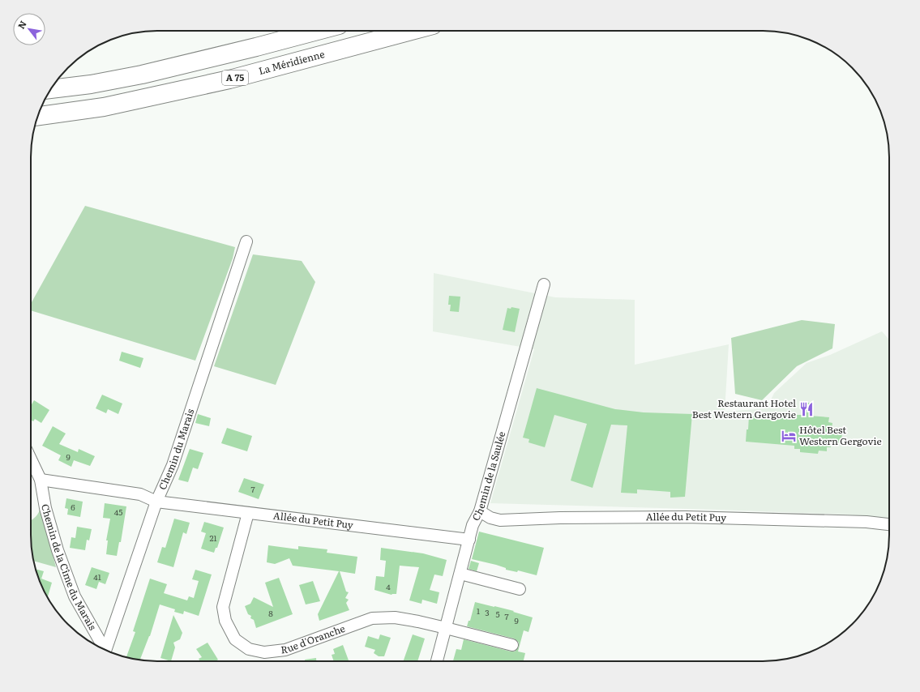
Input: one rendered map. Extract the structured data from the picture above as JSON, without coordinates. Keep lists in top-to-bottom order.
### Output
{
  "streets": {
    "highway": ["La Méridienne", "A 75"],
    "street": [
      "Chemin du Marais",
      "Chemin de la Saulée",
      "Allée du Petit Puy",
      "Chemin de la Cîme du Marais",
      "Rue d'Oranche"
    ]
  },
  "crossings": [
    ["Chemin du Marais", "Allée du Petit Puy"],
    ["Chemin de la Saulée", "Allée du Petit Puy"],
    ["Chemin de la Saulée", "Rue d'Oranche"],
    ["Allée du Petit Puy", "Rue d'Oranche"]
  ],
  "places": {
    "restaurant": ["Restaurant Hotel Best Western Gergovie"],
    "hotel": ["Hôtel Best Western Gergovie"]
  },
  "house_numbers": [
    "9",
    "7",
    "6",
    "45",
    "21",
    "41",
    "4",
    "1",
    "3",
    "8",
    "5",
    "7",
    "9"
  ],
  "north": "top left"
}
